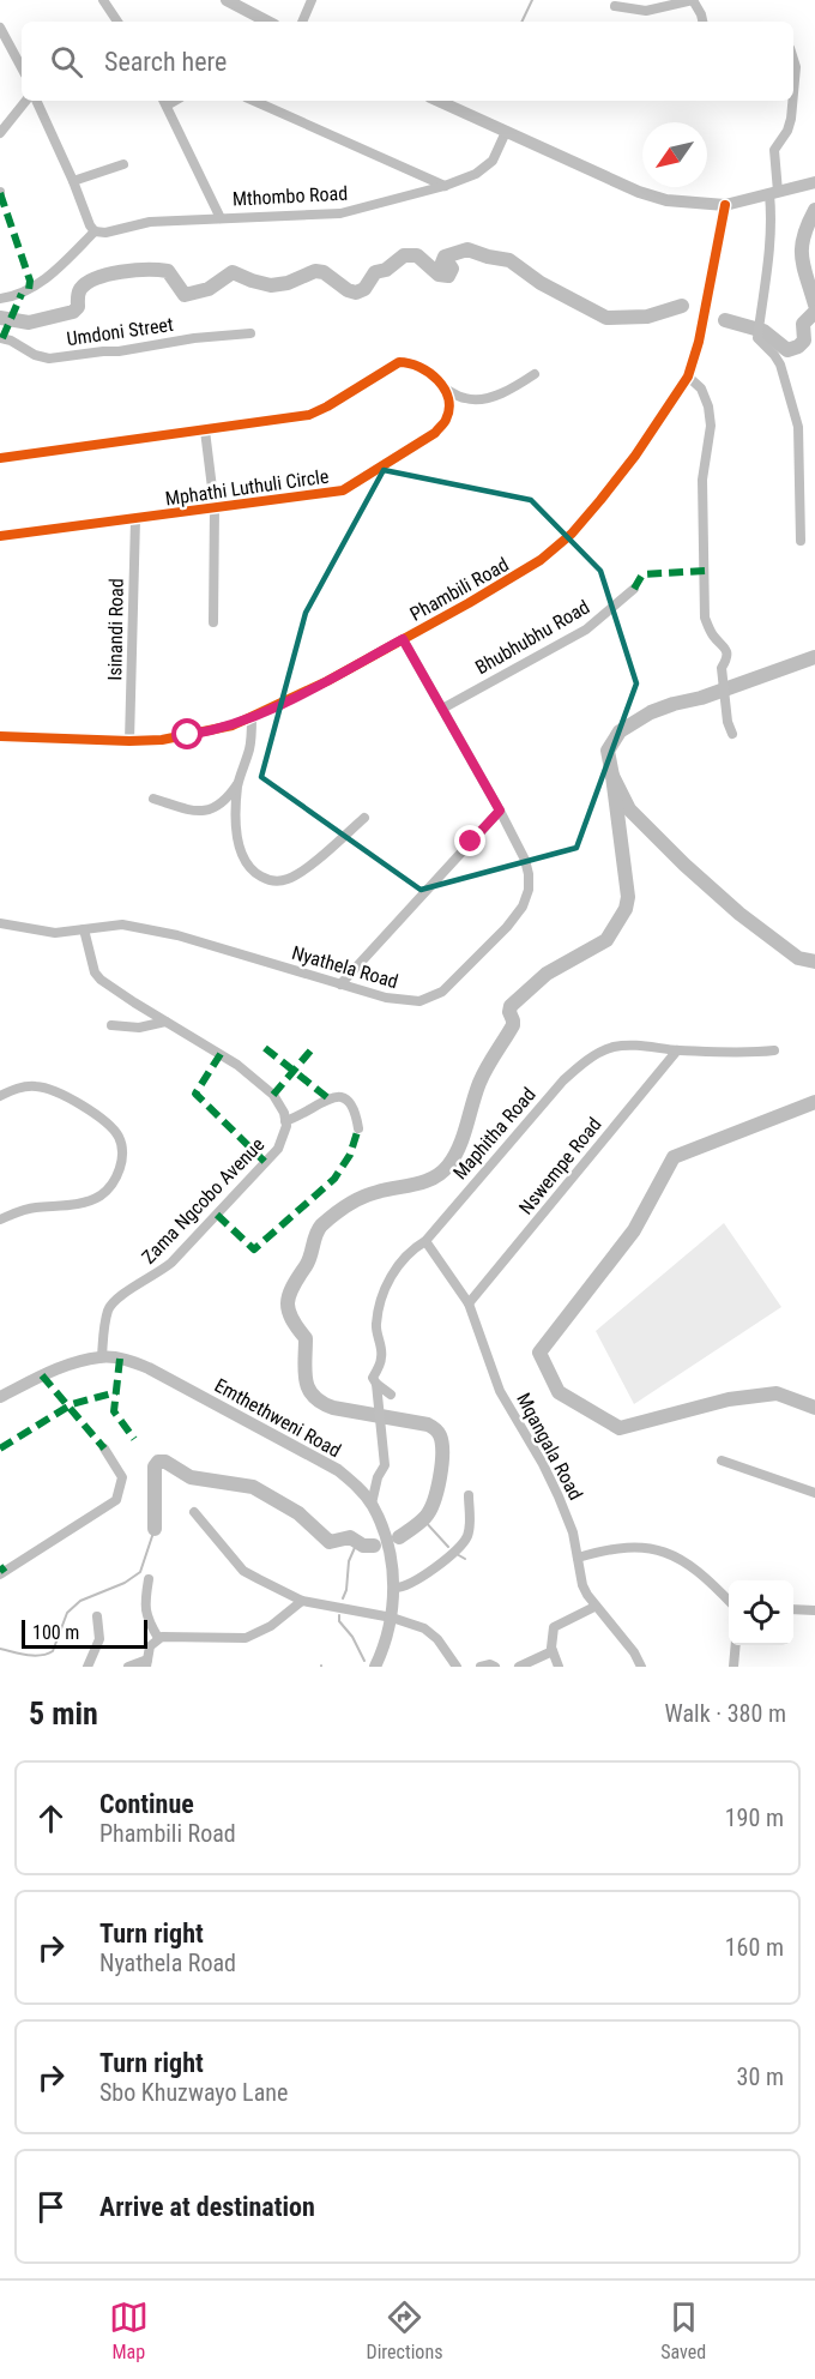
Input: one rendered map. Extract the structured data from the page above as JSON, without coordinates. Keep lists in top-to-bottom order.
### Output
{
  "streets": {
    "street": [
      "Mthombo Road",
      "Umdoni Street",
      "Mphathi Luthuli Circle",
      "Phambili Road",
      "Isinandi Road",
      "Bhubhubhu Road",
      "Nyathela Road",
      "Maphitha Road",
      "Nswempe Road",
      "Zama Ngcobo Avenue",
      "Emthethweni Road",
      "Mqangala Road"
    ]
  },
  "crossings": [
    ["Mphathi Luthuli Circle", "Isinandi Road"],
    ["Phambili Road", "Isinandi Road"],
    ["Phambili Road", "Nyathela Road"],
    ["Bhubhubhu Road", "Nyathela Road"],
    ["Maphitha Road", "Nswempe Road"],
    ["Maphitha Road", "Emthethweni Road"],
    ["Maphitha Road", "Mqangala Road"],
    ["Nswempe Road", "Mqangala Road"],
    ["Zama Ngcobo Avenue", "Emthethweni Road"]
  ],
  "scale_bar": "100 m",
  "north": "bottom left",
  "page": {
    "search": "Search here",
    "scale": "100 m",
    "heading": ["5 min", "Walk · 380 m"],
    "list": [
      ["Continue", "Phambili Road", "190 m"],
      ["Turn right", "Nyathela Road", "160 m"],
      ["Turn right", "Sbo Khuzwayo Lane", "30 m"],
      "Arrive at destination"
    ],
    "nav": ["Map", "Directions", "Saved"]
  }
}
